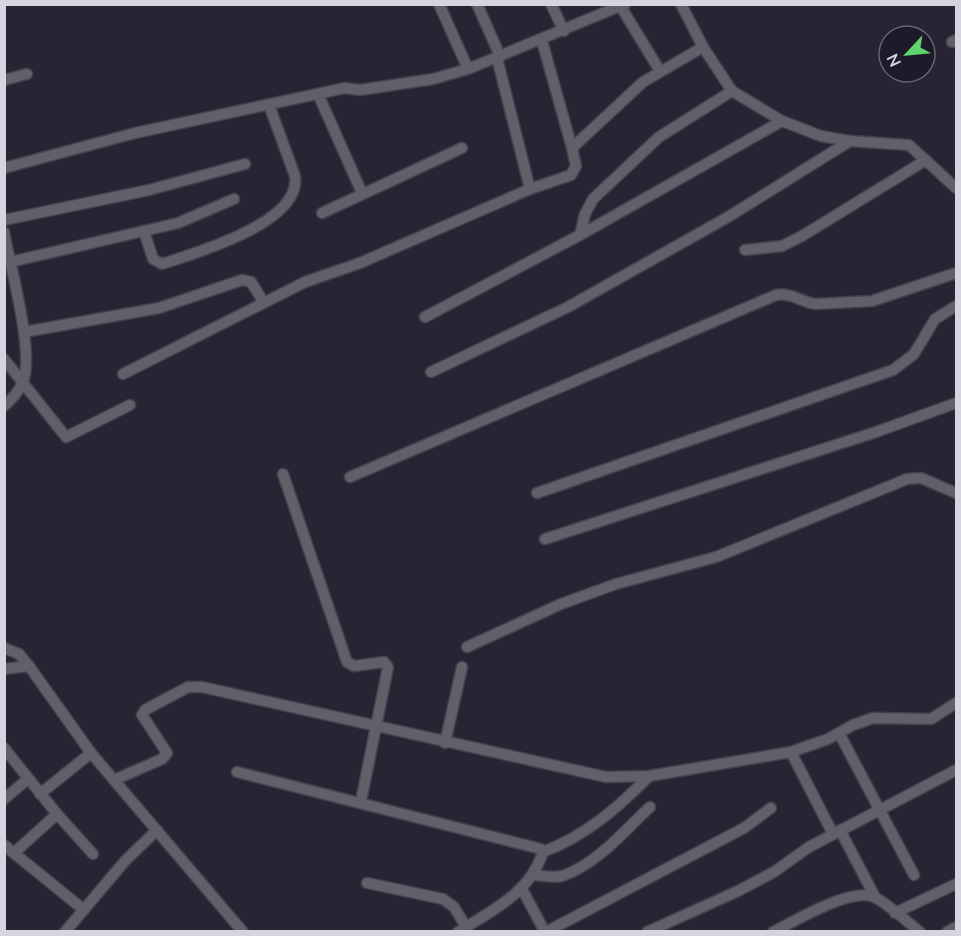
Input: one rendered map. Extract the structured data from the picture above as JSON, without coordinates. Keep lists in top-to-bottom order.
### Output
{
  "north": "bottom left"
}
